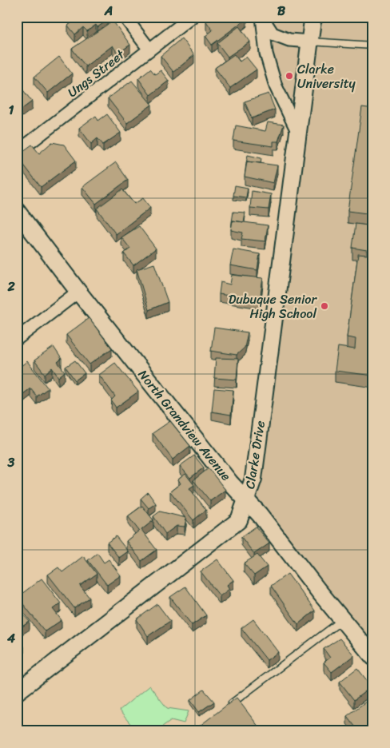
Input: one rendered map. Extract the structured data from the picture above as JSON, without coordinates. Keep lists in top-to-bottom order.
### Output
{
  "streets": {
    "street": ["Ungs Street", "North Grandview Avenue", "Clarke Drive"]
  },
  "crossings": [
    ["North Grandview Avenue", "Clarke Drive"]
  ],
  "places": ["Clarke University", "Dubuque Senior High School"],
  "grid": {
    "columns": ["A", "B"],
    "rows": [
      "1",
      "2",
      "3",
      "4"
    ]
  }
}
